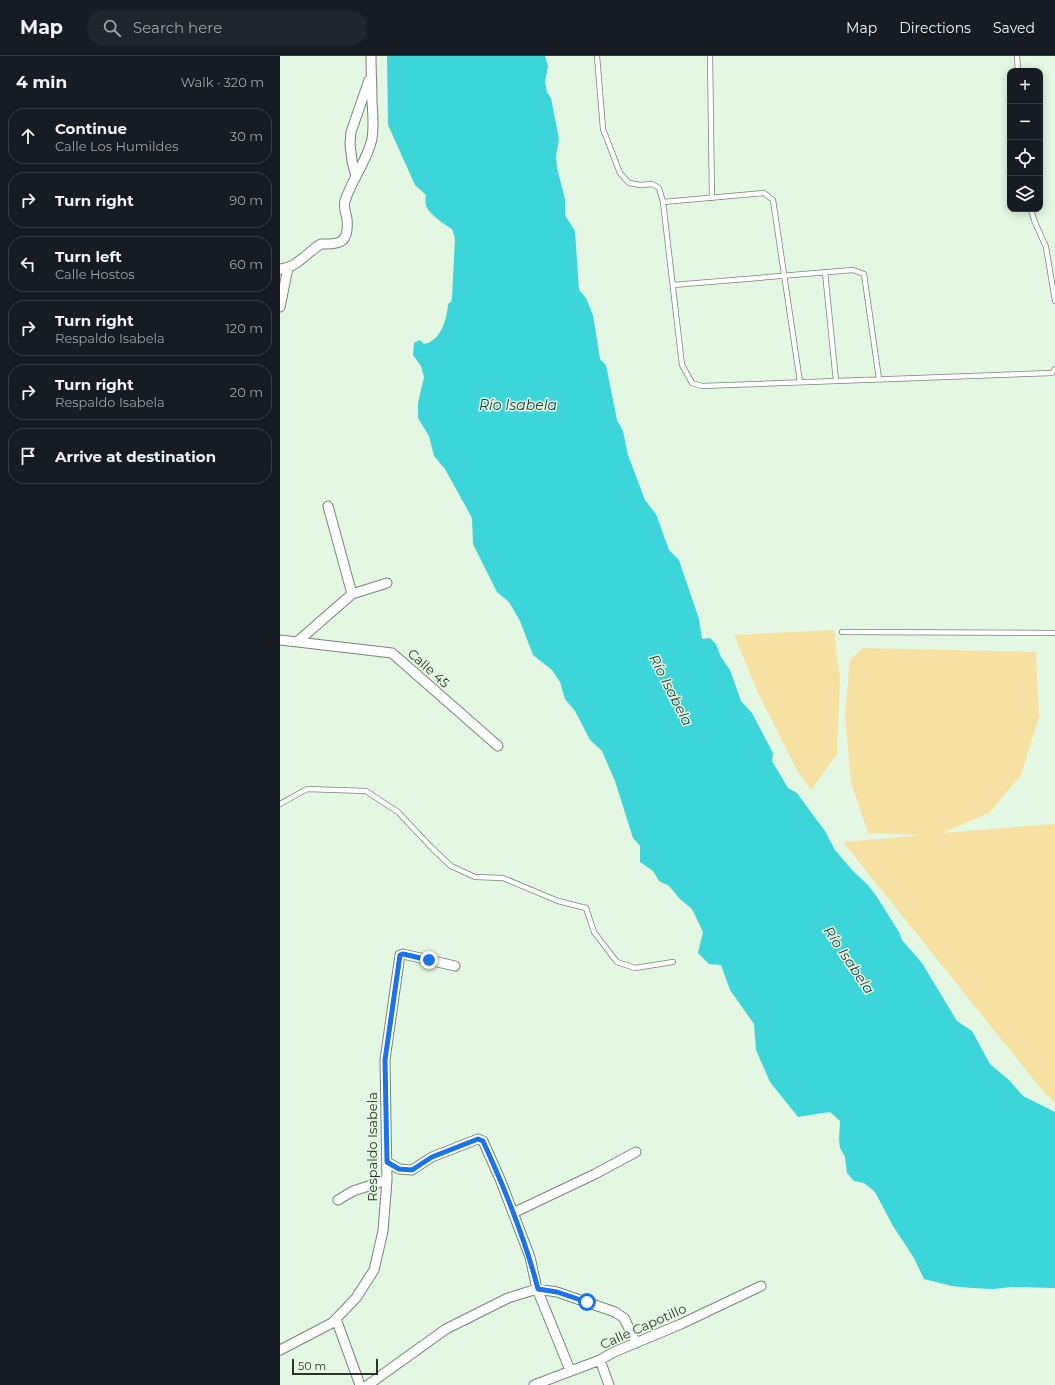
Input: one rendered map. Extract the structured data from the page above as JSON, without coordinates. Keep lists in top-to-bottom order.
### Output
{
  "streets": {
    "street": ["Calle 45", "Respaldo Isabela", "Calle Capotillo"]
  },
  "water": ["Río Isabela"],
  "scale_bar": "50 m",
  "page": {
    "header": "Map",
    "search": "Search here",
    "nav": ["Map", "Directions", "Saved"],
    "heading": ["4 min", "Walk · 320 m"],
    "map_buttons": ["+", "−"],
    "list": [
      ["Continue", "Calle Los Humildes", "30 m"],
      ["Turn right", "90 m"],
      ["Turn left", "Calle Hostos", "60 m"],
      ["Turn right", "Respaldo Isabela", "120 m"],
      ["Turn right", "Respaldo Isabela", "20 m"],
      "Arrive at destination"
    ],
    "scale": "50 m"
  }
}
